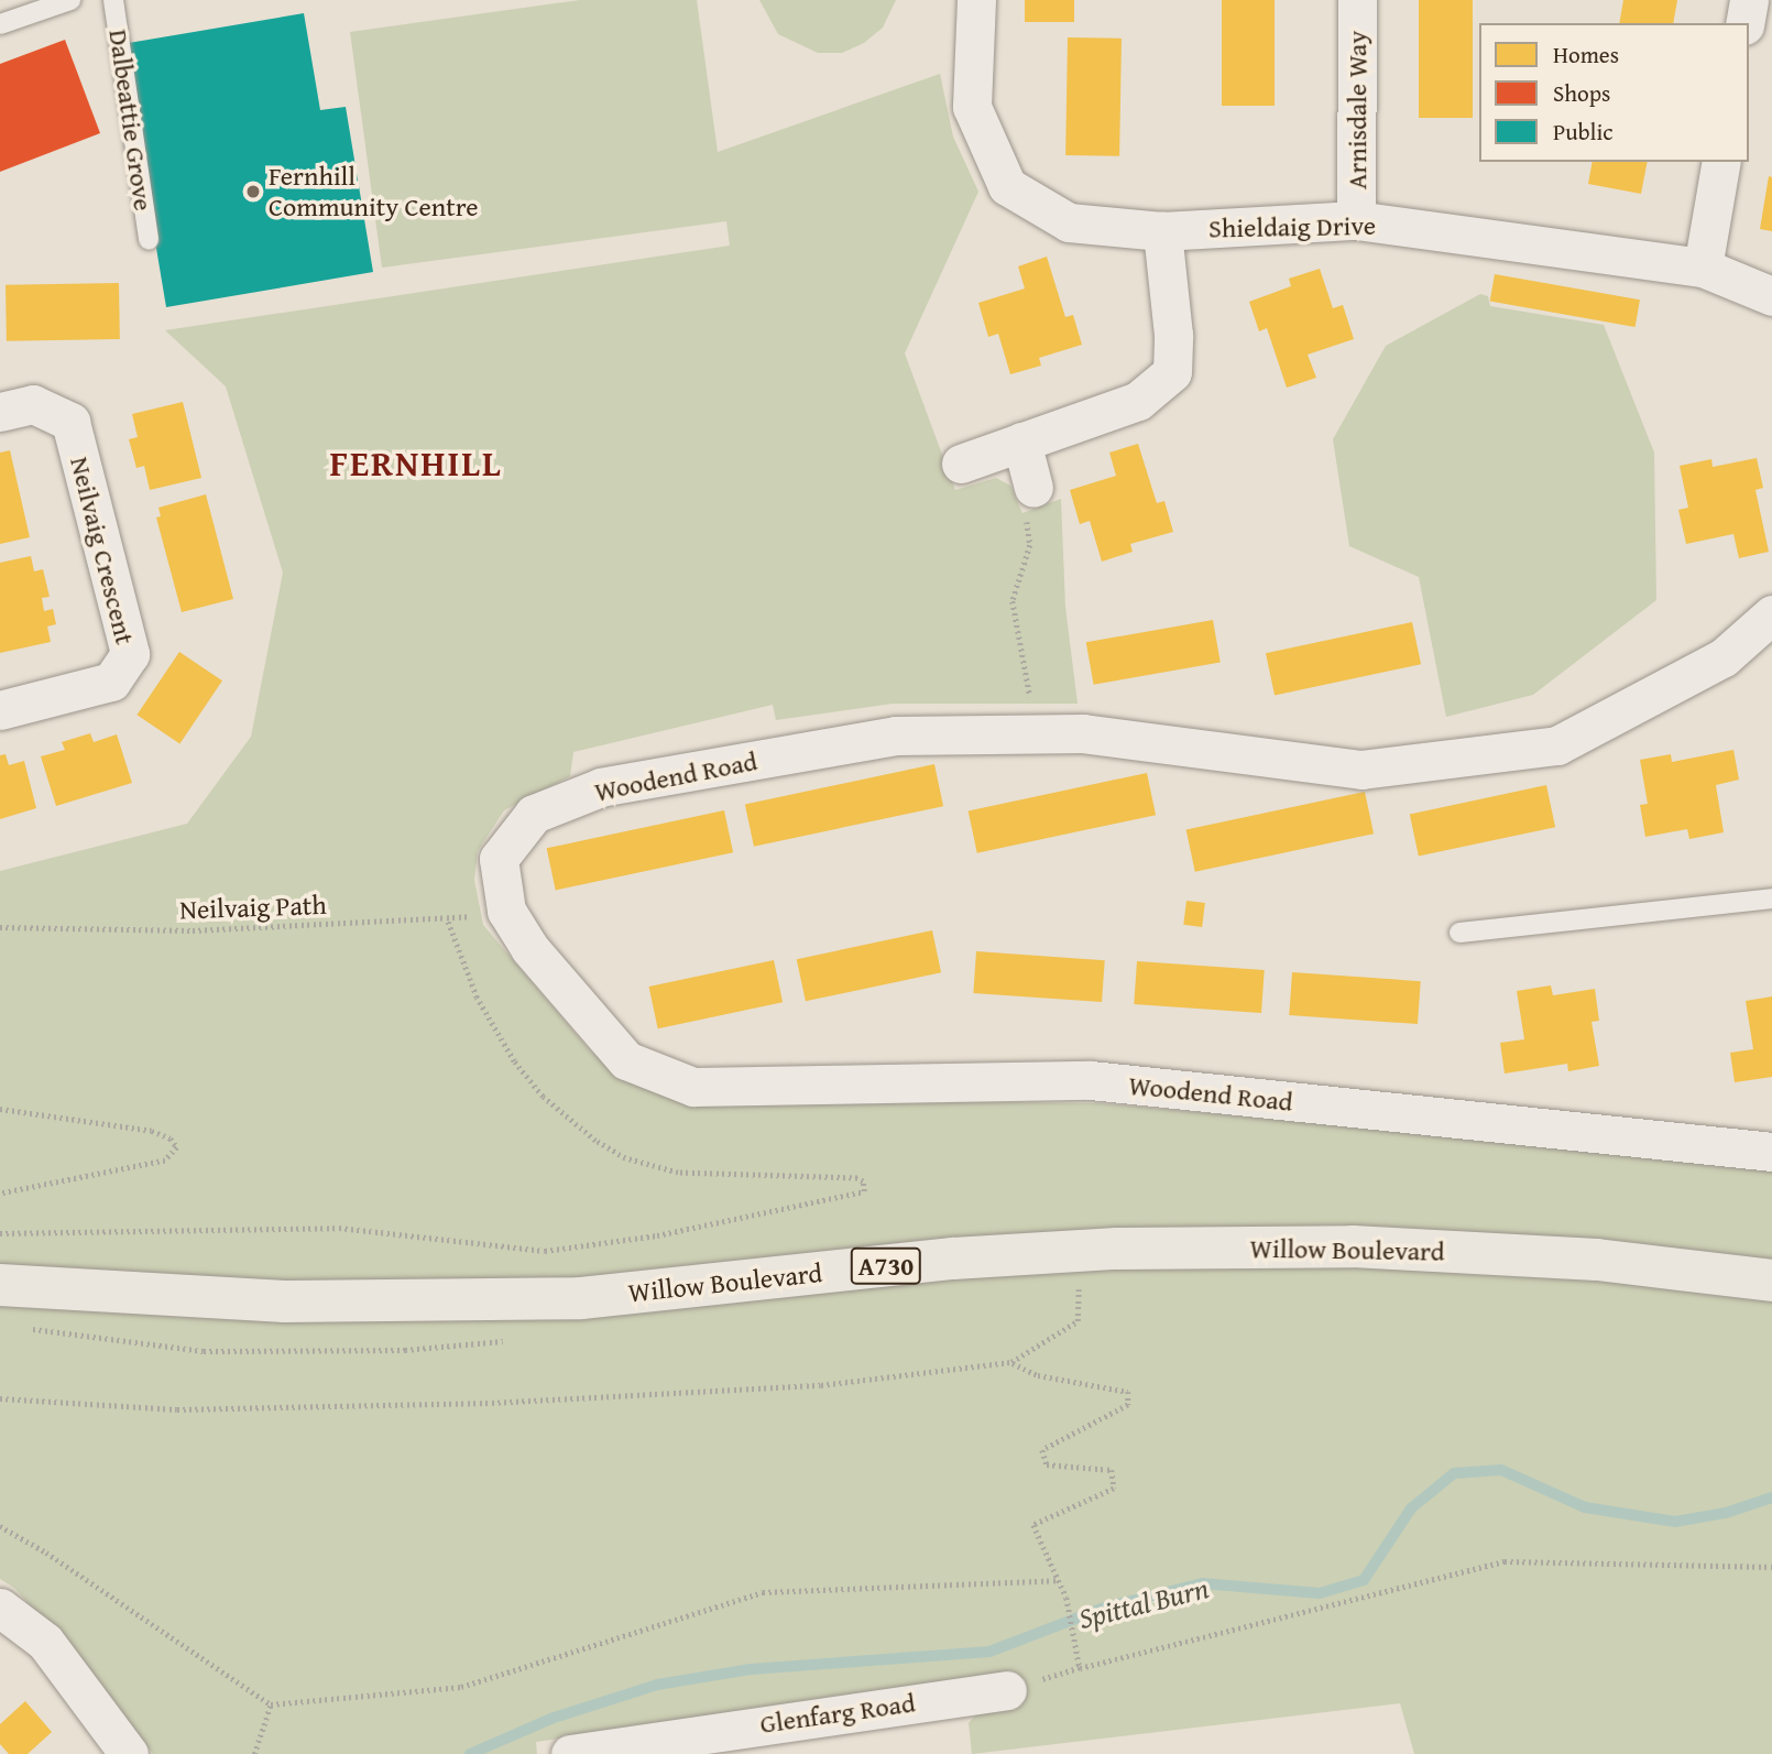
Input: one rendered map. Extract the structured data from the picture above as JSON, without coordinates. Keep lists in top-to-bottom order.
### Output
{
  "streets": {
    "main road": ["Willow Boulevard", "A730"],
    "street": [
      "Arnisdale Way",
      "Shieldaig Drive",
      "Neilvaig Crescent",
      "Woodend Road",
      "Glenfarg Road"
    ],
    "lane": ["Dalbeattie Grove"],
    "path": ["Neilvaig Path"]
  },
  "crossings": [
    ["Arnisdale Way", "Shieldaig Drive"],
    ["Woodend Road", "Neilvaig Path"]
  ],
  "districts": ["FERNHILL"],
  "water": ["Spittal Burn"],
  "places": ["Fernhill Community Centre"],
  "legend": ["Homes", "Shops", "Public"]
}
